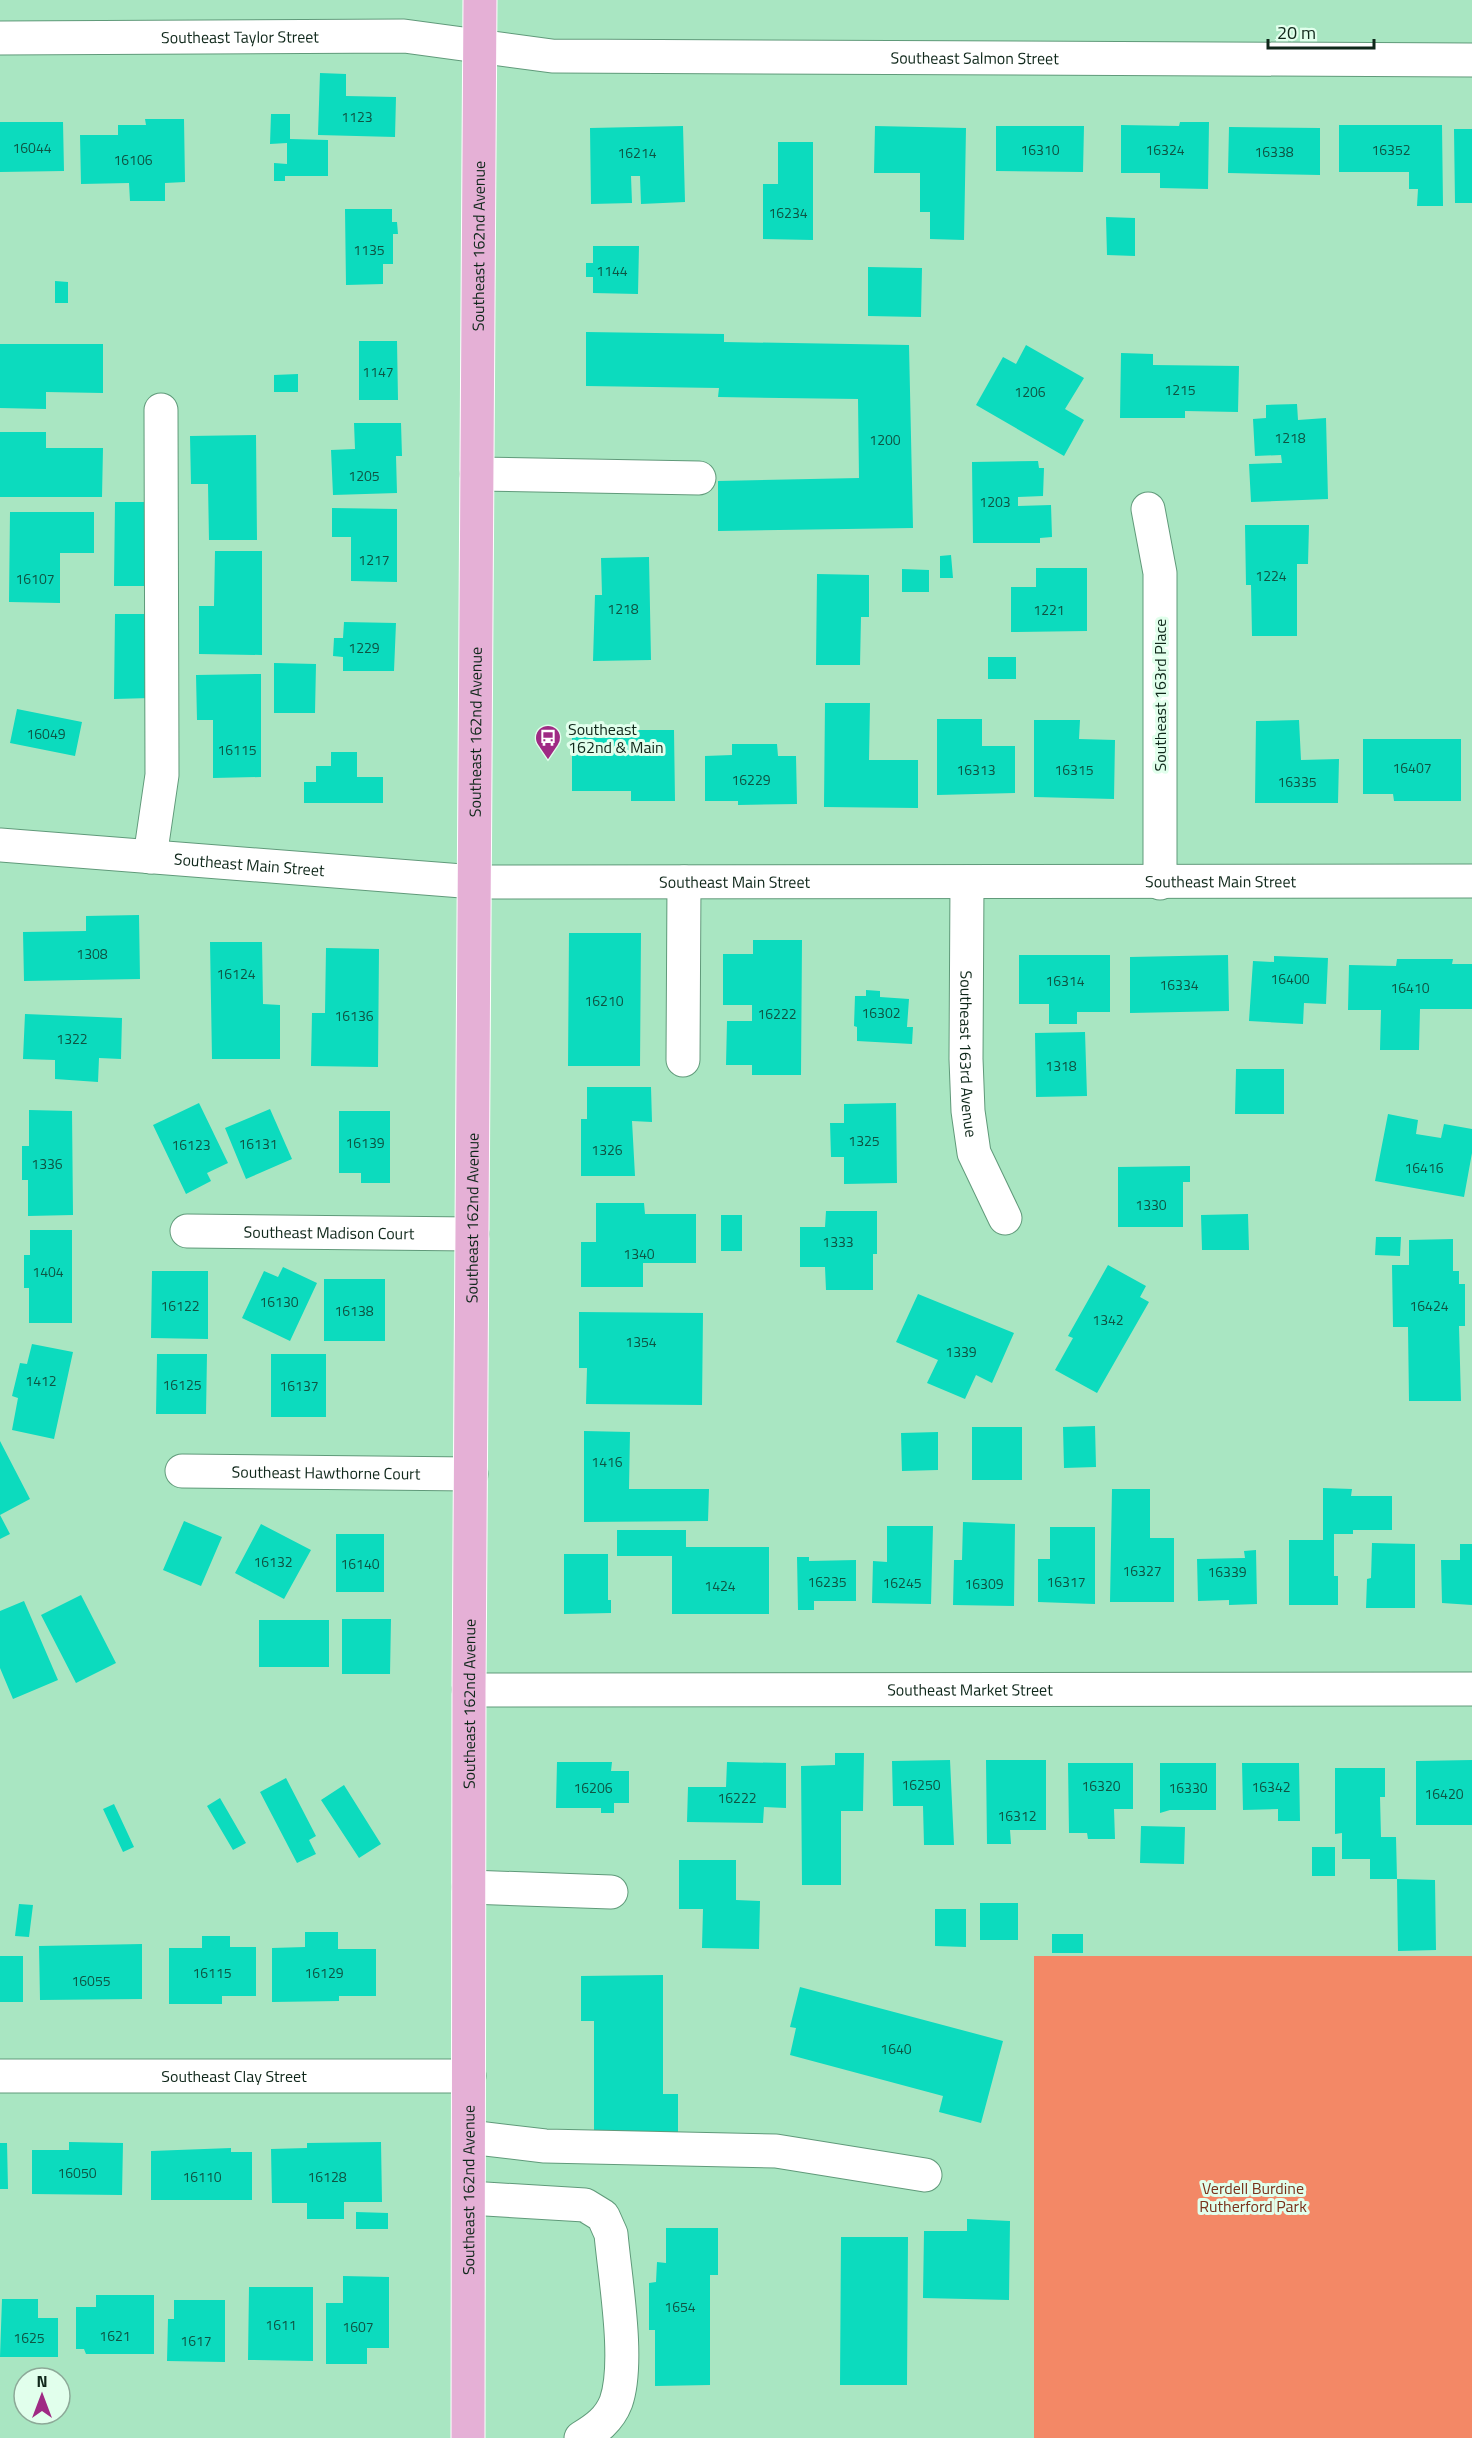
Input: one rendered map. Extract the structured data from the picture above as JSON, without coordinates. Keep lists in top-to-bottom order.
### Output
{
  "streets": {
    "main road": ["Southeast 162nd Avenue"],
    "street": [
      "Southeast Taylor Street",
      "Southeast Salmon Street",
      "Southeast 163rd Place",
      "Southeast Main Street",
      "Southeast 163rd Avenue",
      "Southeast Madison Court",
      "Southeast Hawthorne Court",
      "Southeast Market Street",
      "Southeast Clay Street"
    ]
  },
  "crossings": [
    ["Southeast Taylor Street", "Southeast Salmon Street"],
    ["Southeast Taylor Street", "Southeast 162nd Avenue"],
    ["Southeast Salmon Street", "Southeast 162nd Avenue"],
    ["Southeast 162nd Avenue", "Southeast Main Street"],
    ["Southeast 162nd Avenue", "Southeast Madison Court"],
    ["Southeast 162nd Avenue", "Southeast Hawthorne Court"],
    ["Southeast 162nd Avenue", "Southeast Market Street"],
    ["Southeast 162nd Avenue", "Southeast Clay Street"],
    ["Southeast 163rd Place", "Southeast Main Street"],
    ["Southeast Main Street", "Southeast 163rd Avenue"]
  ],
  "parks": ["Verdell Burdine Rutherford Park"],
  "places": {
    "bus stop": ["Southeast 162nd & Main"]
  },
  "house_numbers": [
    "1123",
    "16044",
    "16310",
    "16324",
    "16352",
    "16338",
    "16214",
    "16106",
    "16234",
    "1135",
    "1144",
    "1147",
    "1215",
    "1206",
    "1218",
    "1200",
    "1205",
    "1203",
    "1217",
    "1224",
    "16107",
    "1218",
    "1221",
    "1229",
    "16049",
    "16115",
    "16407",
    "16313",
    "16315",
    "16229",
    "16335",
    "1308",
    "16124",
    "16400",
    "16314",
    "16334",
    "16410",
    "16210",
    "16302",
    "16222",
    "16136",
    "1322",
    "1318",
    "1325",
    "16139",
    "16131",
    "16123",
    "1326",
    "1336",
    "16416",
    "1330",
    "1333",
    "1340",
    "1404",
    "16130",
    "16122",
    "16424",
    "16138",
    "1342",
    "1354",
    "1339",
    "1412",
    "16125",
    "16137",
    "1416",
    "16132",
    "16140",
    "16327",
    "16339",
    "16235",
    "16317",
    "16245",
    "16309",
    "1424",
    "16250",
    "16320",
    "16342",
    "16206",
    "16330",
    "16420",
    "16222",
    "16312",
    "16115",
    "16129",
    "16055",
    "1640",
    "16050",
    "16110",
    "16128",
    "1654",
    "1611",
    "1607",
    "1621",
    "1625",
    "1617"
  ],
  "scale_bar": "20 m",
  "north": "top"
}
